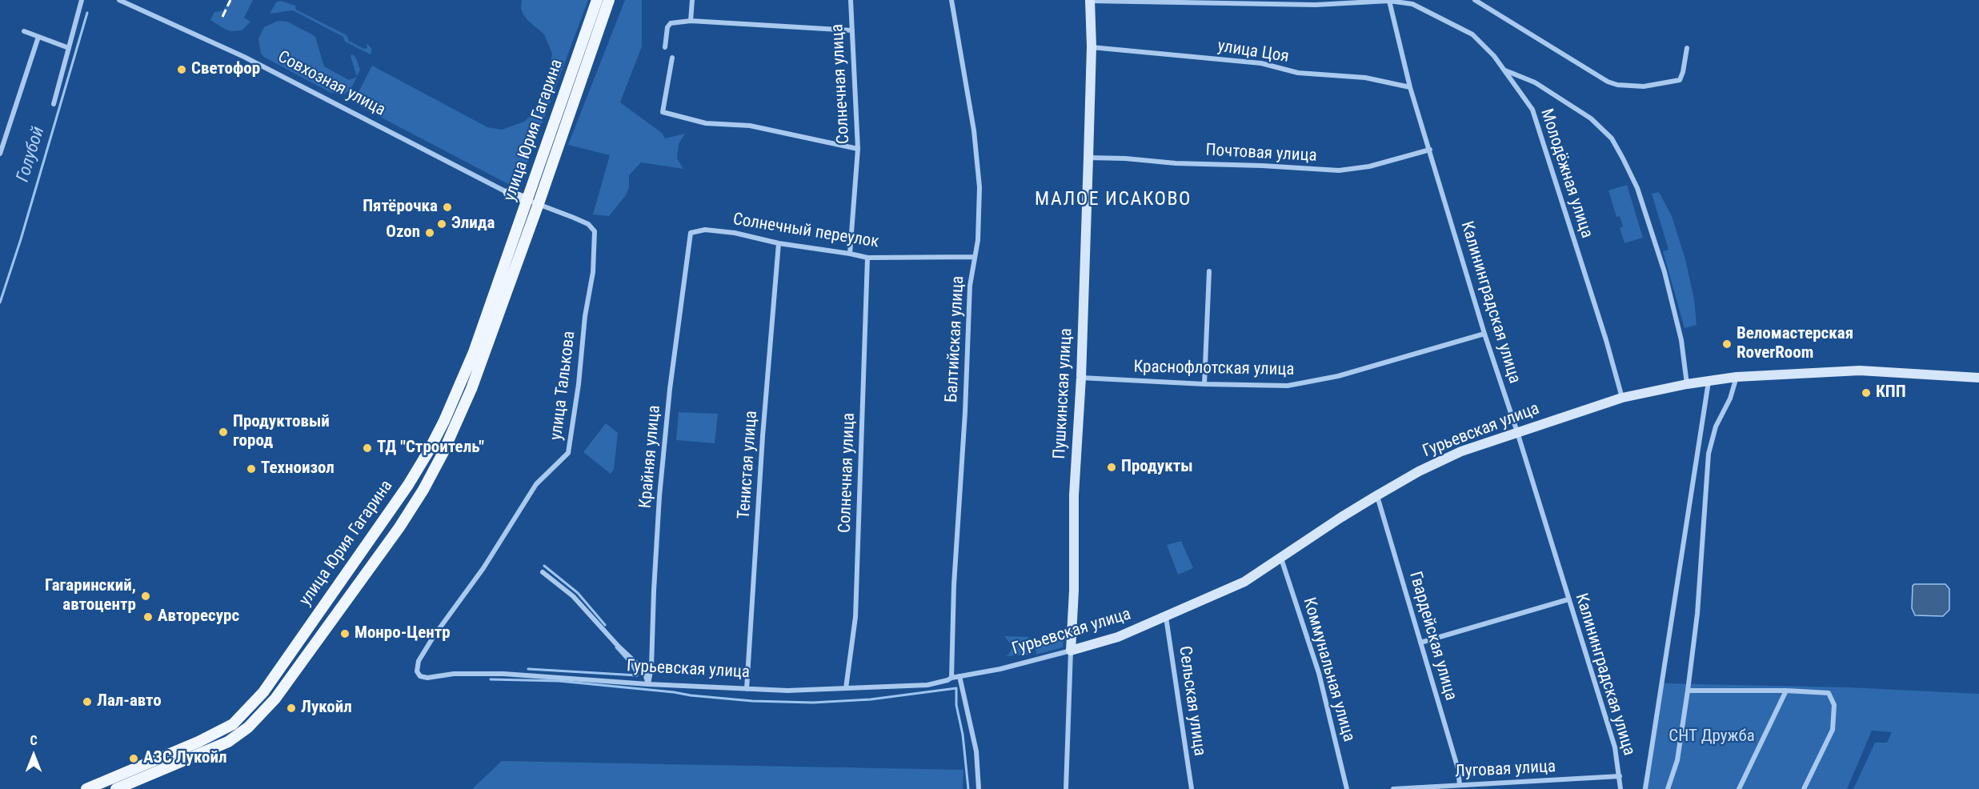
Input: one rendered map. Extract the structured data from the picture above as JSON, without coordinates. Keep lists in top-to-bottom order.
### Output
{
  "streets": {
    "main road": ["улица Юрия Гагарина"],
    "street": [
      "улица Цоя",
      "Совхозная улица",
      "Солнечная улица",
      "Почтовая улица",
      "Молодёжная улица",
      "Солнечный переулок",
      "Калининградская улица",
      "Балтийская улица",
      "Краснофлотская улица",
      "улица Талькова",
      "Пушкинская улица",
      "Гурьевская улица",
      "Крайняя улица",
      "Тенистая улица",
      "Гвардейская улица",
      "Коммунальная улица",
      "Сельская улица",
      "Луговая улица"
    ]
  },
  "crossings": [
    ["улица Цоя", "Калининградская улица"],
    ["улица Цоя", "Пушкинская улица"],
    ["Совхозная улица", "улица Юрия Гагарина"],
    ["Совхозная улица", "улица Талькова"],
    ["Солнечная улица", "Солнечный переулок"],
    ["Солнечная улица", "Гурьевская улица"],
    ["улица Юрия Гагарина", "улица Талькова"],
    ["Почтовая улица", "Калининградская улица"],
    ["Почтовая улица", "Пушкинская улица"],
    ["Молодёжная улица", "Калининградская улица"],
    ["Молодёжная улица", "Пушкинская улица"],
    ["Молодёжная улица", "Гурьевская улица"],
    ["Солнечный переулок", "Балтийская улица"],
    ["Солнечный переулок", "Крайняя улица"],
    ["Солнечный переулок", "Тенистая улица"],
    ["Калининградская улица", "Краснофлотская улица"],
    ["Калининградская улица", "Гурьевская улица"],
    ["Калининградская улица", "Луговая улица"],
    ["Балтийская улица", "Гурьевская улица"],
    ["Краснофлотская улица", "Пушкинская улица"],
    ["улица Талькова", "Гурьевская улица"],
    ["Пушкинская улица", "Гурьевская улица"],
    ["Гурьевская улица", "Крайняя улица"],
    ["Гурьевская улица", "Тенистая улица"],
    ["Гурьевская улица", "Гвардейская улица"],
    ["Гурьевская улица", "Коммунальная улица"],
    ["Гурьевская улица", "Сельская улица"],
    ["Гвардейская улица", "Луговая улица"]
  ],
  "districts": ["МАЛОЕ ИСАКОВО"],
  "water": ["Голубой"],
  "parks": ["СНТ Дружба"],
  "places": [
    "Светофор",
    "Пятёрочка",
    "Элида",
    "Ozon",
    "Веломастерская RoverRoom",
    "КПП",
    "Продуктовый город",
    "ТД \"Строитель\"",
    "Продукты",
    "Техноизол",
    "Гагаринский, автоцентр",
    "Авторесурс",
    "Монро-Центр",
    "Лал-авто",
    "Лукойл",
    "АЗС Лукойл"
  ],
  "north": "top"
}
